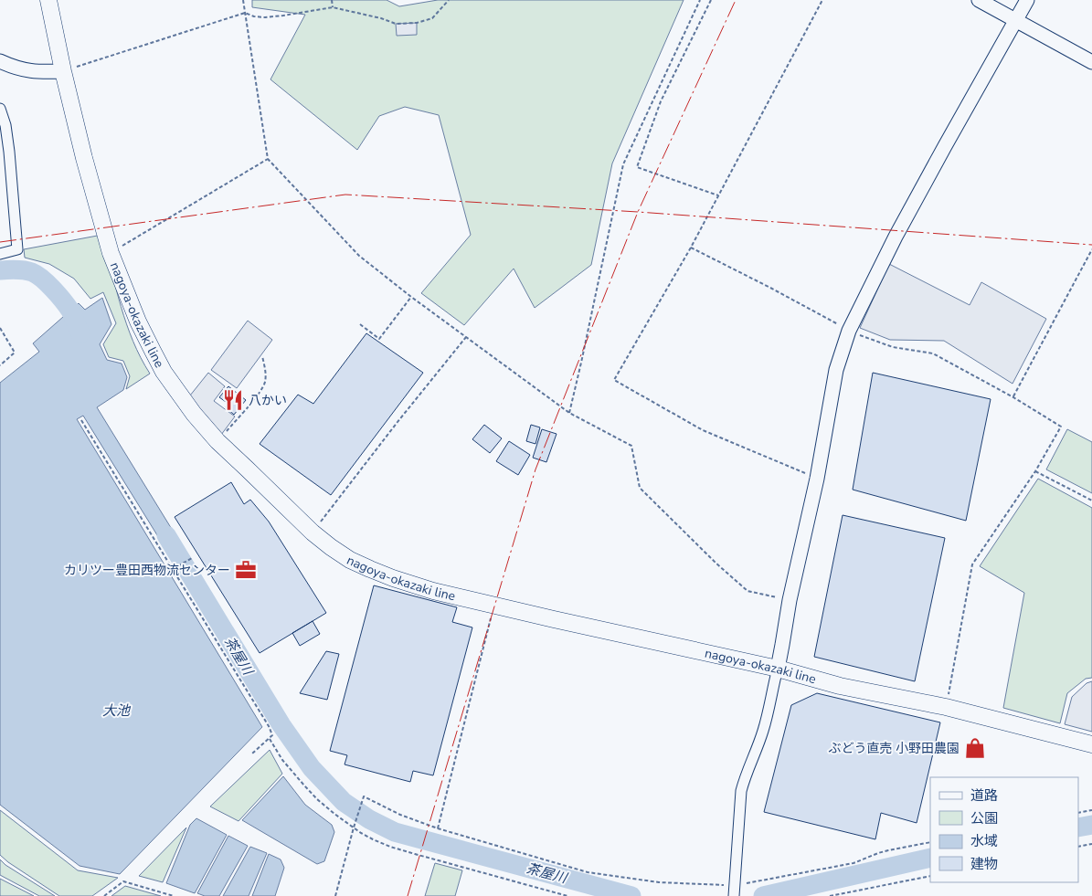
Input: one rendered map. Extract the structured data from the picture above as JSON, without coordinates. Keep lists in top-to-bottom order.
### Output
{
  "streets": {
    "main road": ["nagoya-okazaki line"]
  },
  "water": ["茶屋川", "大池"],
  "places": {
    "restaurant": ["八かい"],
    "office": ["カリツー豊田西物流センター"],
    "shop": ["ぶどう直売 小野田農園"]
  },
  "legend": [
    "道路",
    "公園",
    "水域",
    "建物"
  ]
}
